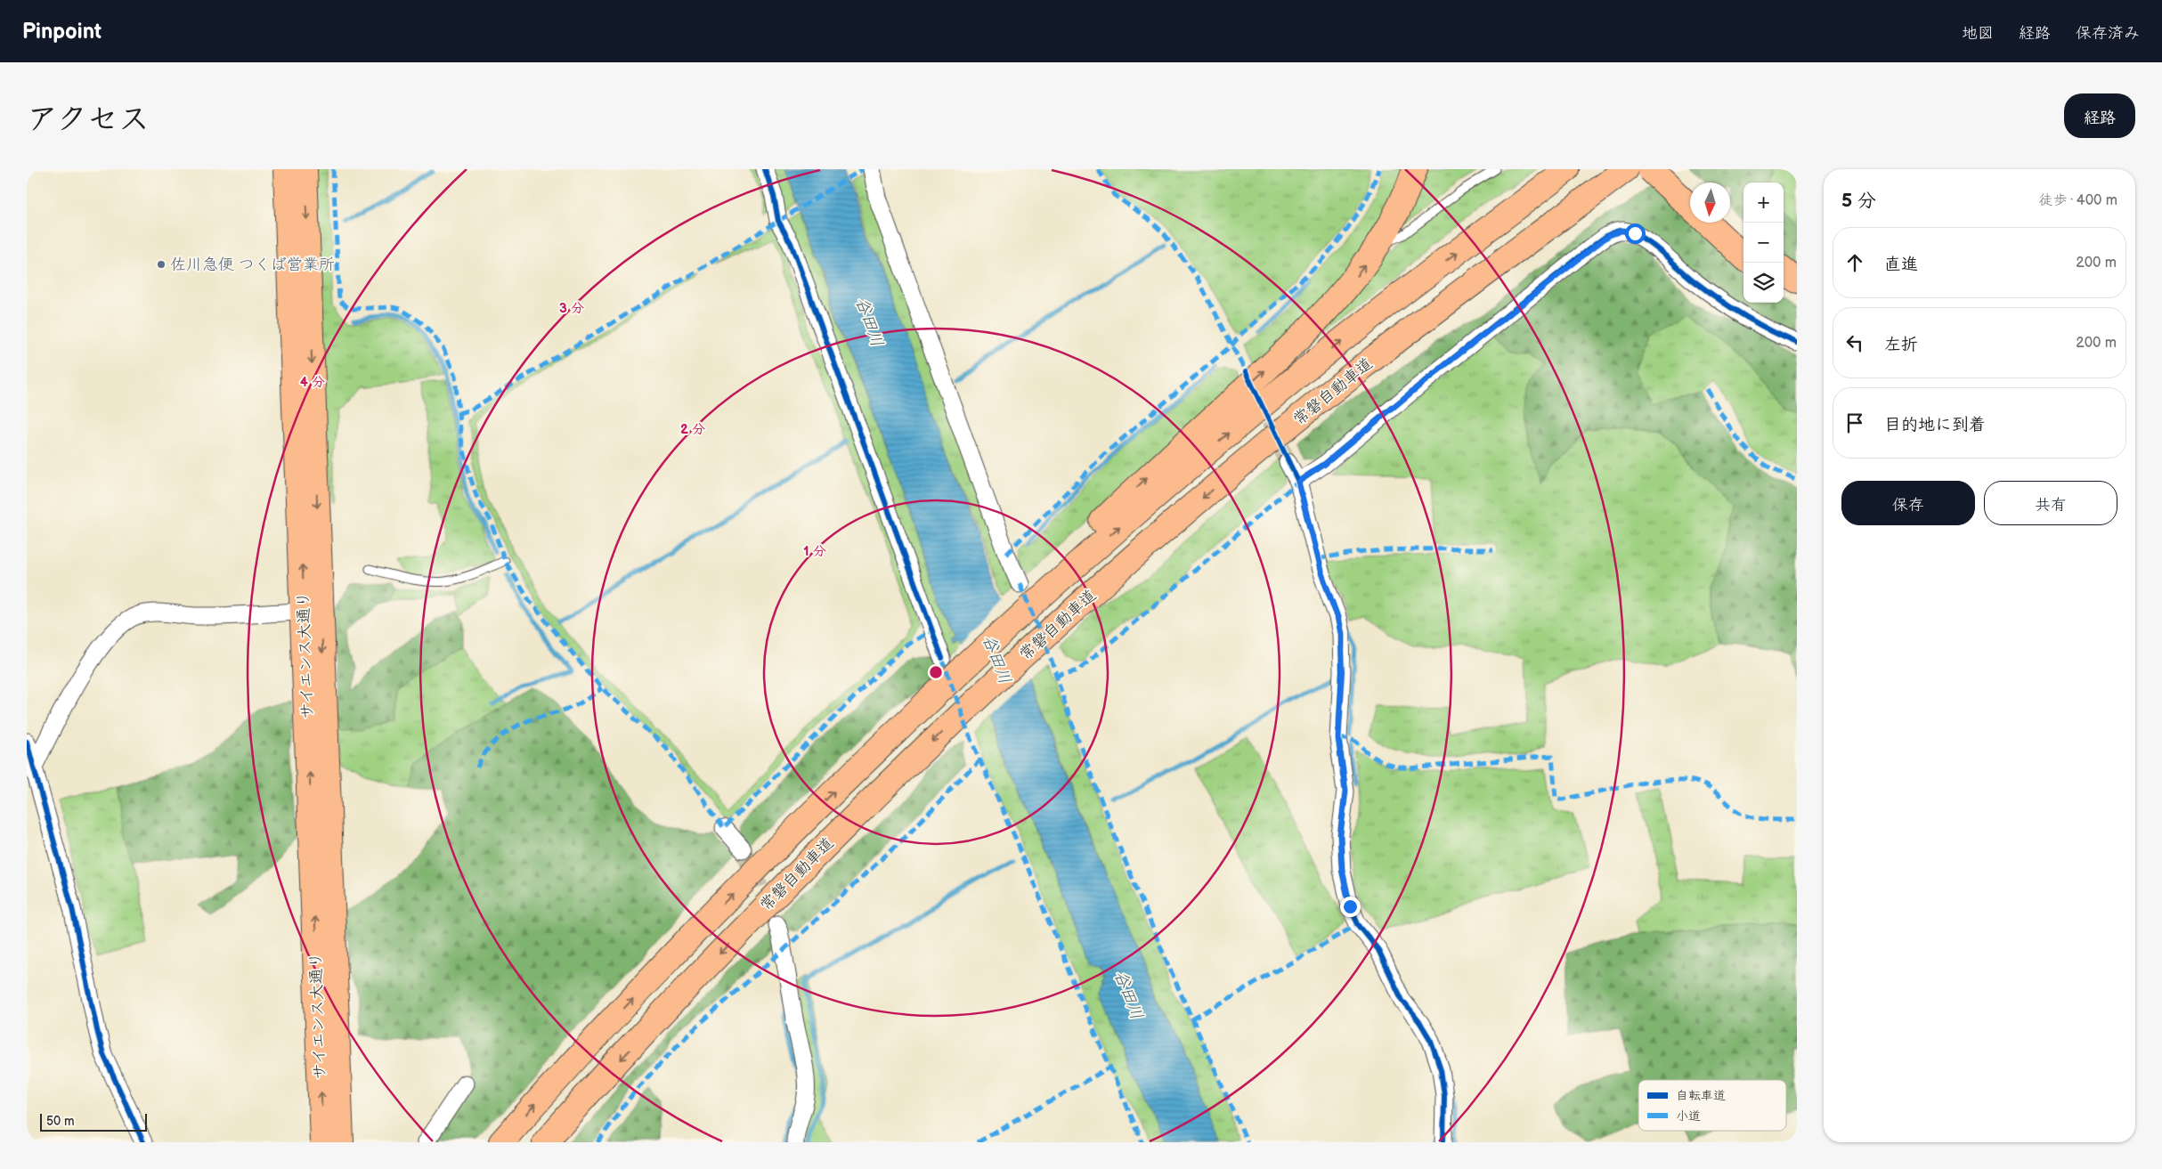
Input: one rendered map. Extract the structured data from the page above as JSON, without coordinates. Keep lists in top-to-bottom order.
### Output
{
  "streets": {
    "main road": ["常磐自動車道", "サイエンス大通り"]
  },
  "water": ["谷田川"],
  "places": ["佐川急便 つくば営業所"],
  "legend": ["自転車道", "小道"],
  "scale_bar": "50 m",
  "north": "bottom",
  "page": {
    "header": "Pinpoint",
    "nav": ["地図", "経路", "保存済み"],
    "title": "アクセス",
    "buttons": [
      "経路",
      ["保存", "共有"]
    ],
    "heading": ["5 分", "徒歩 · 400 m"],
    "map_buttons": ["+", "−"],
    "list": [
      ["直進", "200 m"],
      ["左折", "200 m"],
      "目的地に到着"
    ],
    "scale": "50 m"
  },
  "rings": [
    "3 分",
    "4 分",
    "2 分",
    "1 分"
  ]
}
